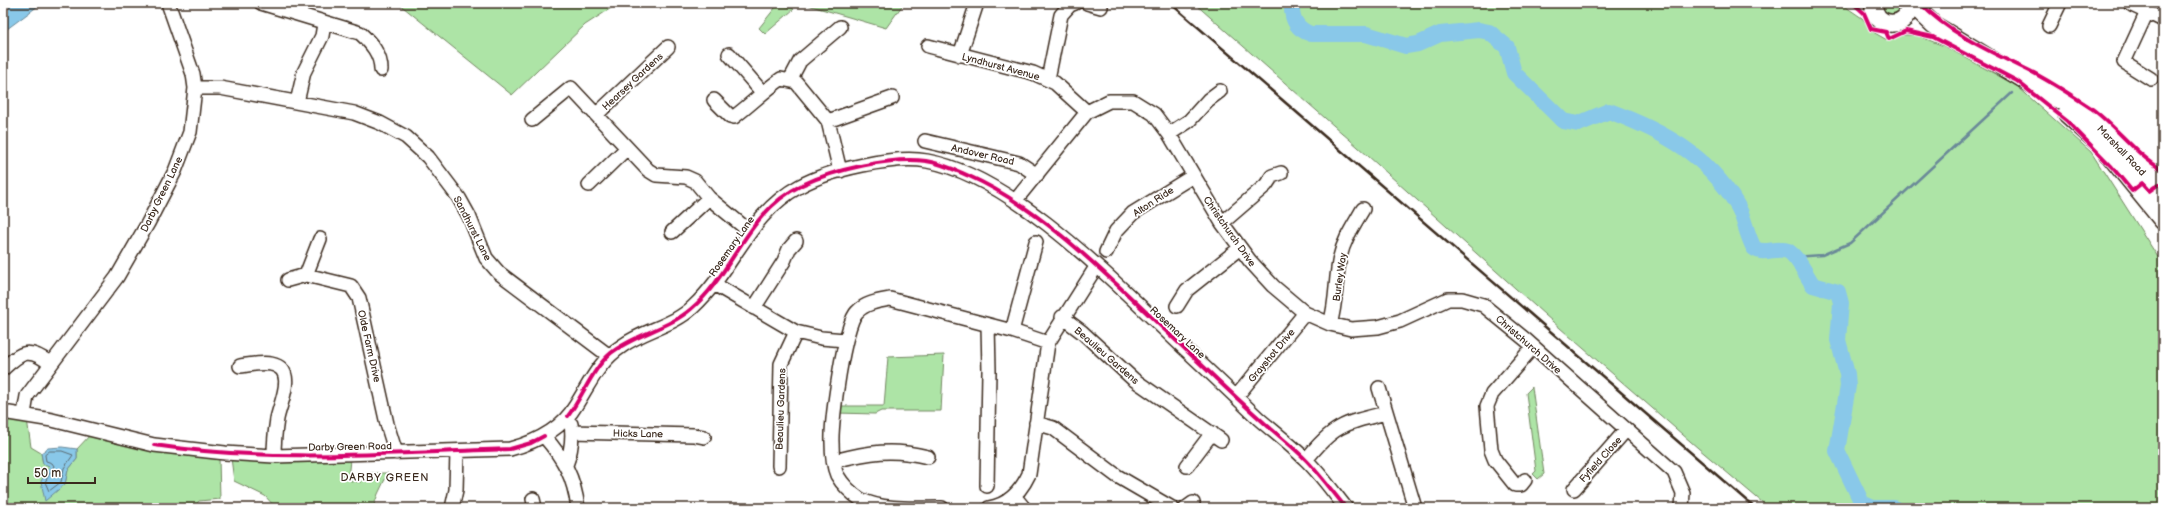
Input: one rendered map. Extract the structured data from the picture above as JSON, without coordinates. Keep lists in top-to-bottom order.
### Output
{
  "streets": {
    "main road": ["Marshall Road"],
    "street": [
      "Lyndhurst Avenue",
      "Hearsey Gardens",
      "Andover Road",
      "Darby Green Lane",
      "Alton Ride",
      "Sandhurst Lane",
      "Christchurch Drive",
      "Rosemary Lane",
      "Burley Way",
      "Olde Farm Drive",
      "Beaulieu Gardens",
      "Grayshot Drive",
      "Hicks Lane",
      "Darby Green Road",
      "Fyfield Close"
    ]
  },
  "crossings": [
    ["Lyndhurst Avenue", "Christchurch Drive"],
    ["Hearsey Gardens", "Rosemary Lane"],
    ["Andover Road", "Christchurch Drive"],
    ["Darby Green Lane", "Sandhurst Lane"],
    ["Darby Green Lane", "Darby Green Road"],
    ["Alton Ride", "Christchurch Drive"],
    ["Sandhurst Lane", "Rosemary Lane"],
    ["Christchurch Drive", "Rosemary Lane"],
    ["Christchurch Drive", "Burley Way"],
    ["Christchurch Drive", "Grayshot Drive"],
    ["Christchurch Drive", "Fyfield Close"],
    ["Rosemary Lane", "Grayshot Drive"],
    ["Rosemary Lane", "Darby Green Road"],
    ["Olde Farm Drive", "Darby Green Road"]
  ],
  "districts": ["DARBY GREEN"],
  "scale_bar": "50 m"
}
